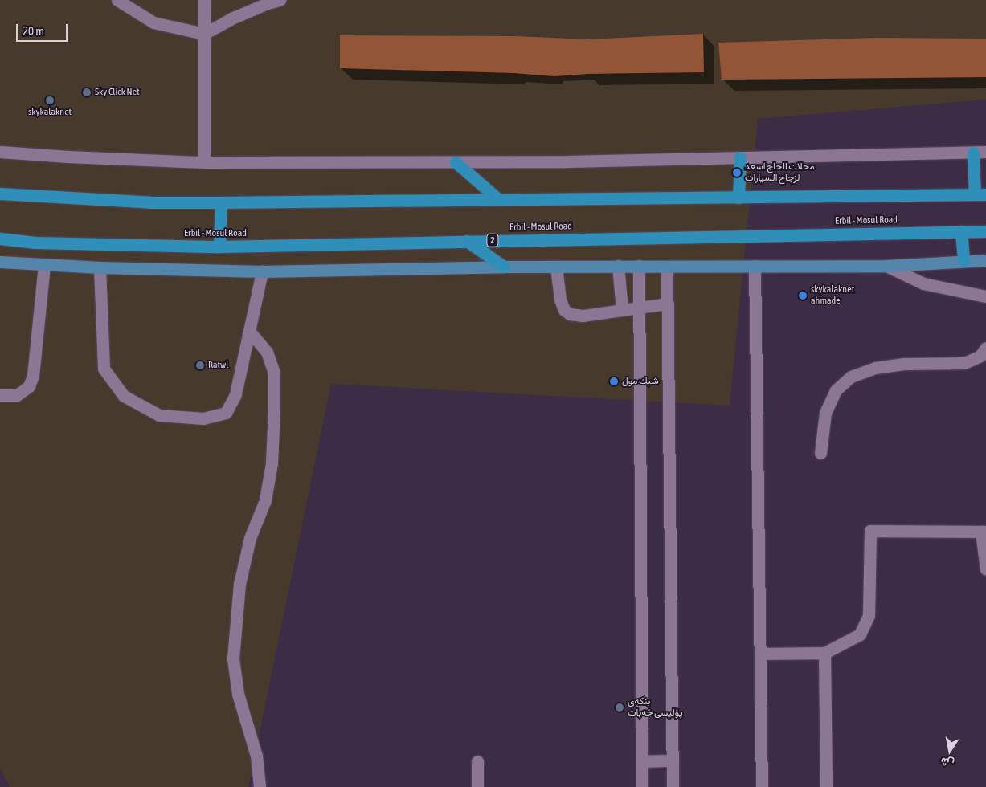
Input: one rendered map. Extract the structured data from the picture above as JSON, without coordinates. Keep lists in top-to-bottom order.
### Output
{
  "streets": {
    "highway": ["Erbil - Mosul Road", "2"]
  },
  "places": [
    "Sky Click Net",
    "skykalaknet",
    "محلات الحاج اسعد لزجاج السيارات",
    "skykalaknet ahmade",
    "Ratwl",
    "شبك مول",
    "بنکەی پۆلیسی خەبات"
  ],
  "scale_bar": "20 m",
  "north": "bottom"
}
